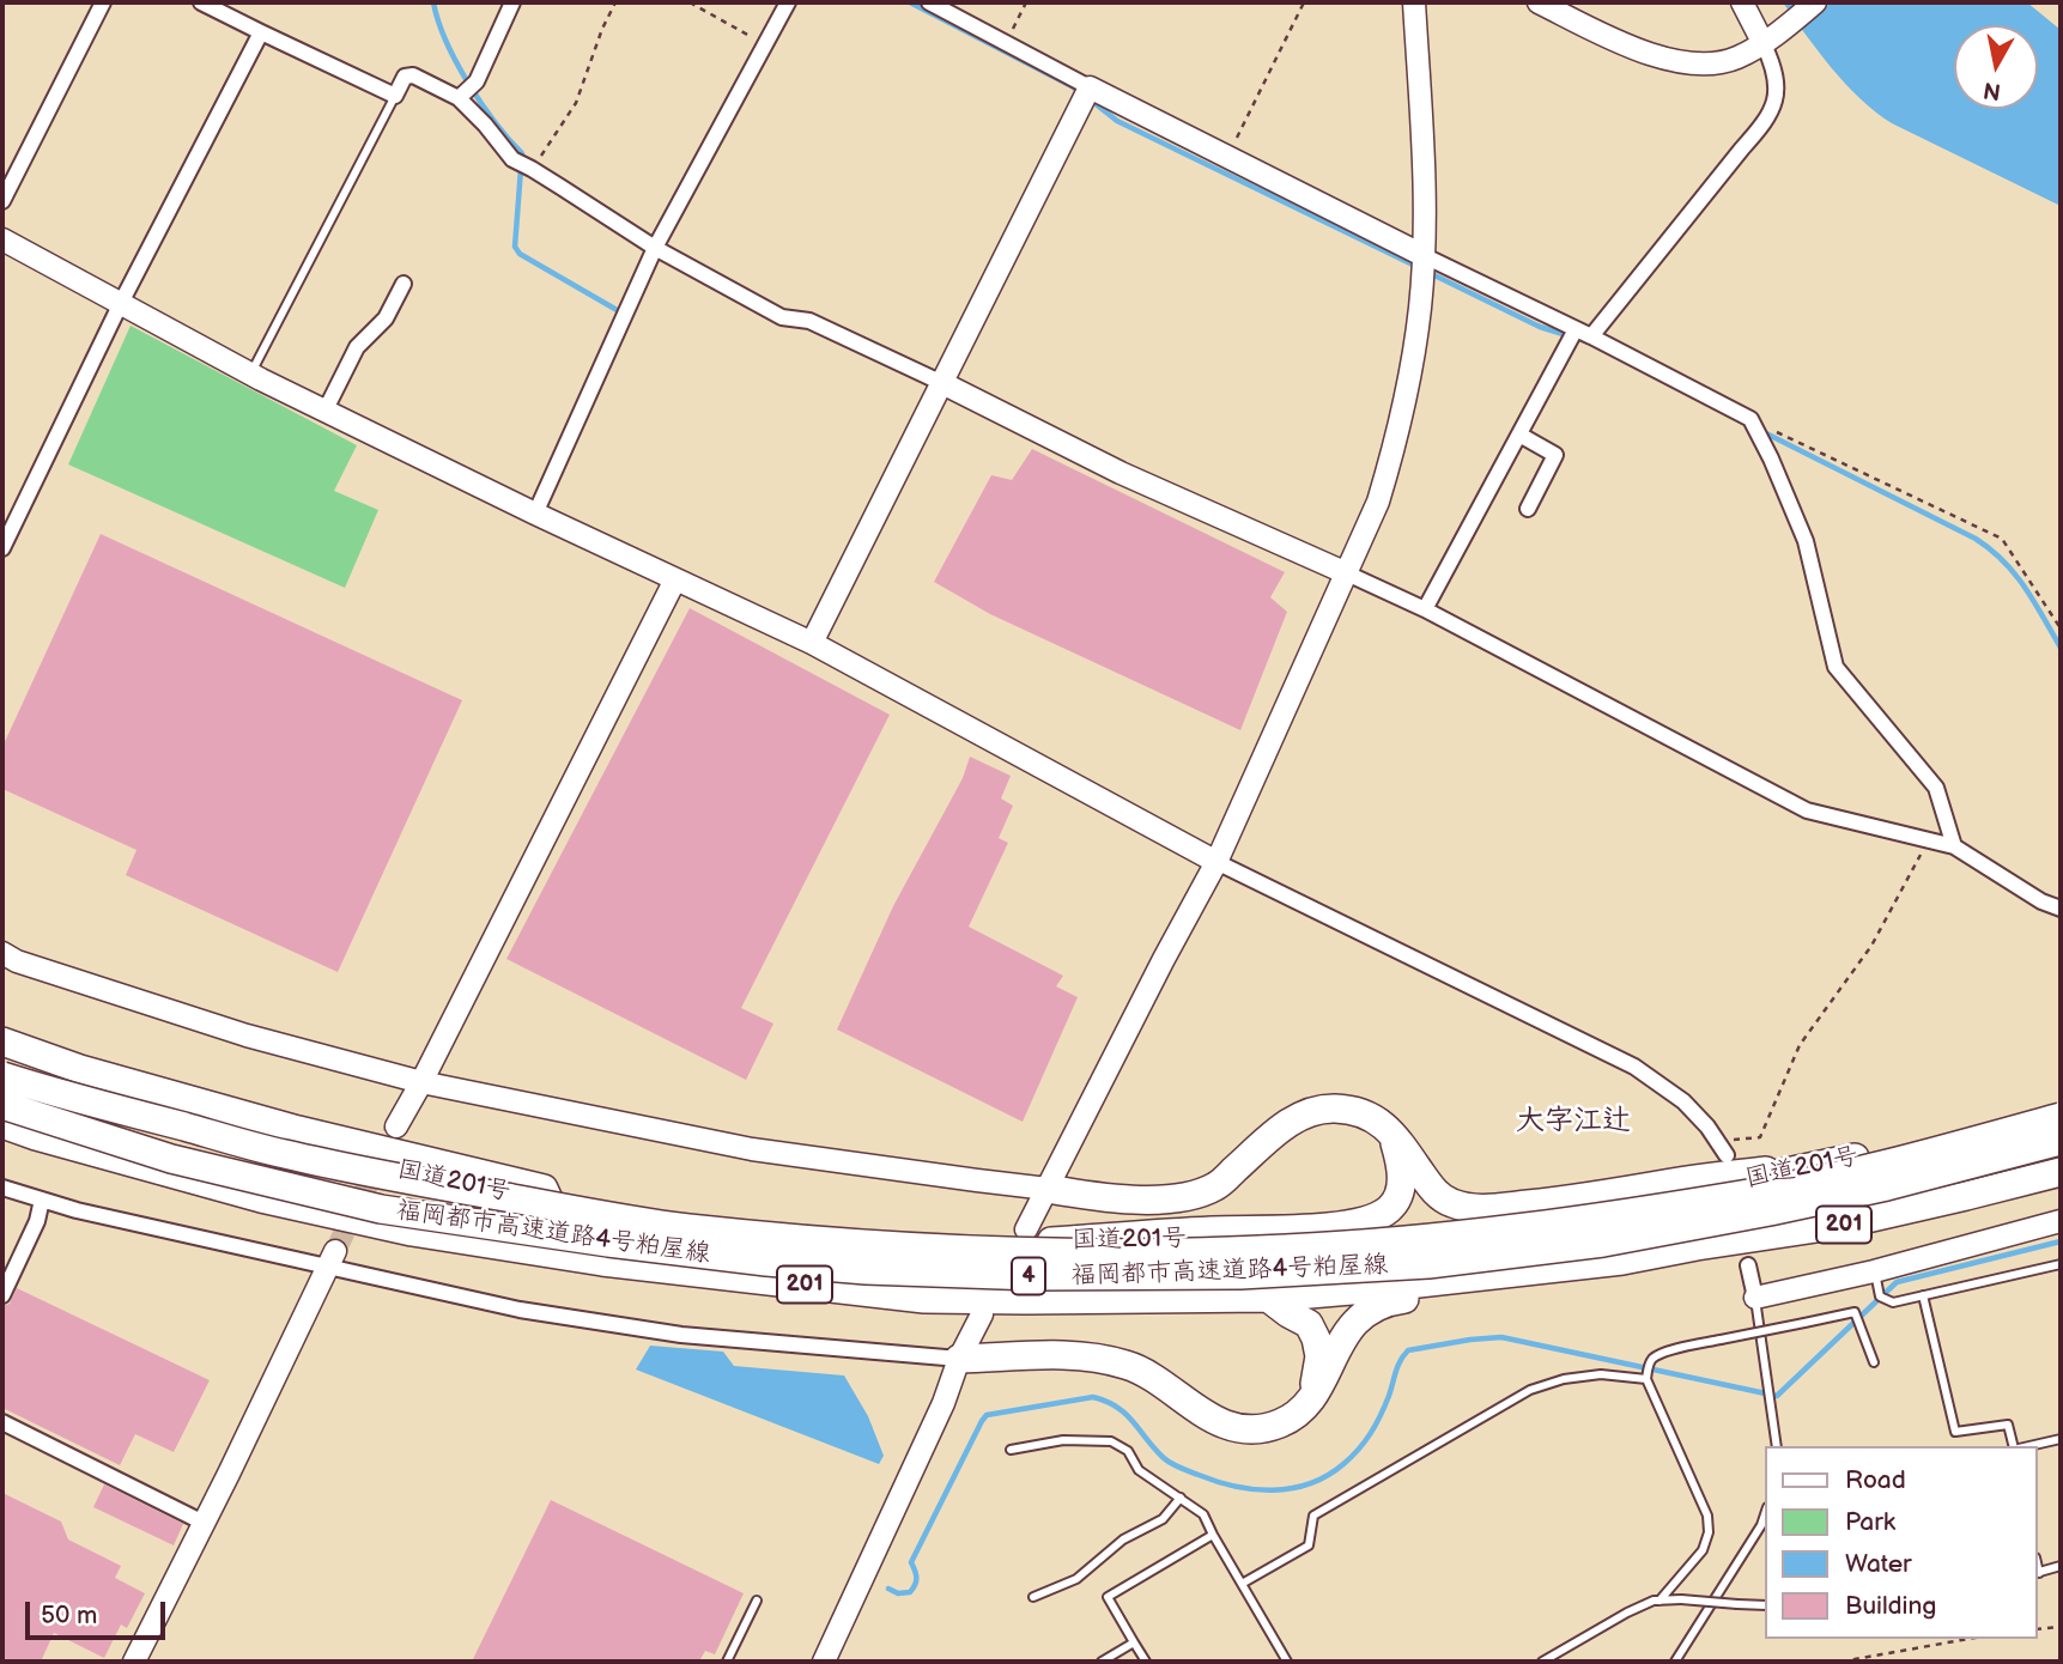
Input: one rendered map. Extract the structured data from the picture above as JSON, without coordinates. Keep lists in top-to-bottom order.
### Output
{
  "streets": {
    "highway": [
      "国道201号",
      "201",
      "福岡都市高速道路4号粕屋線",
      "4"
    ]
  },
  "districts": ["大字江辻"],
  "legend": [
    "Road",
    "Park",
    "Water",
    "Building"
  ],
  "scale_bar": "50 m",
  "north": "bottom"
}
